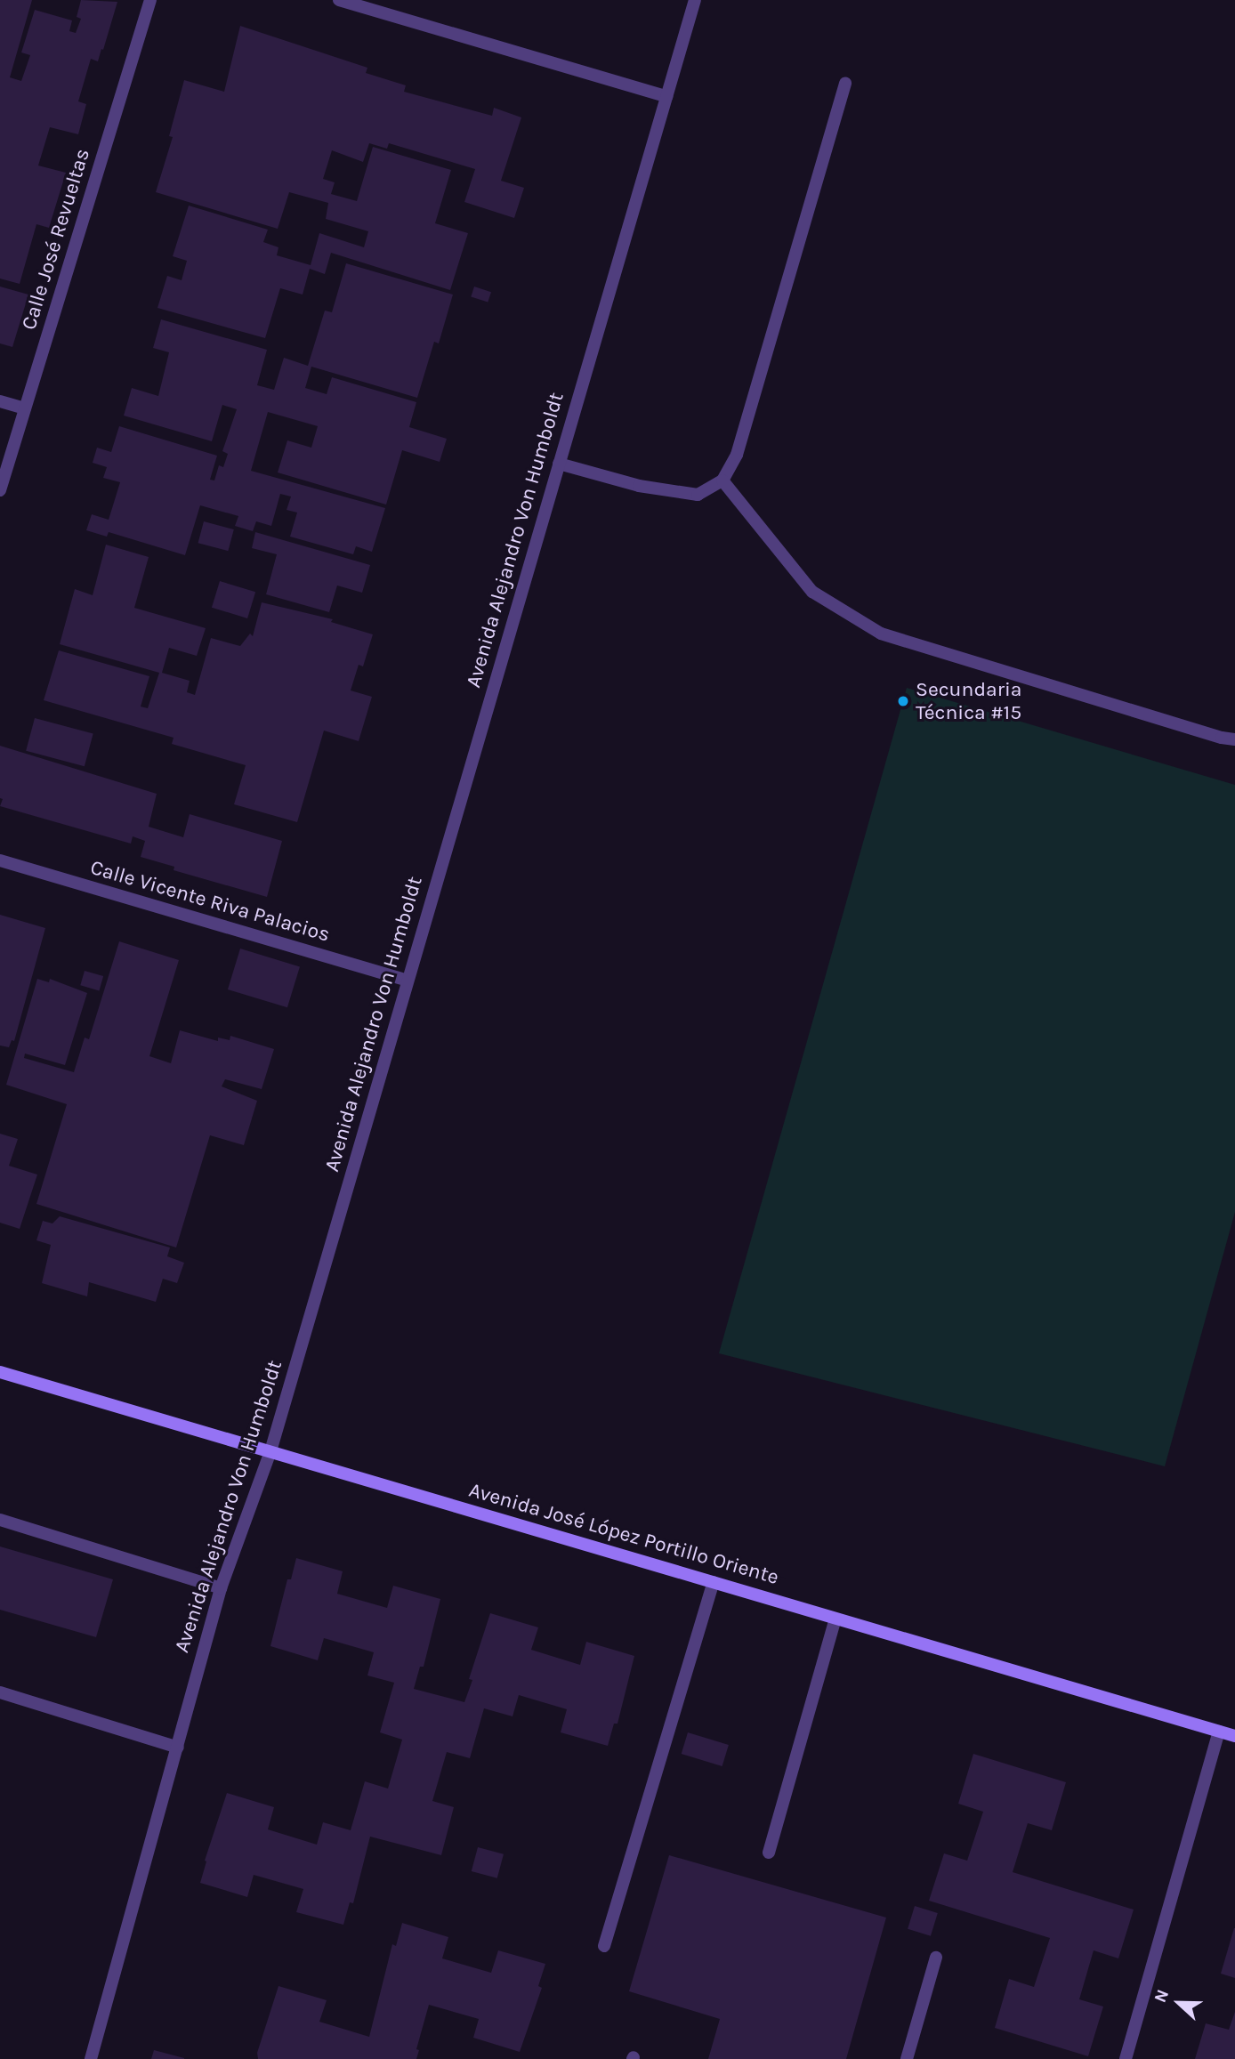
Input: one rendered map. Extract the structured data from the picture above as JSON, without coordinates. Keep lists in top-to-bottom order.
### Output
{
  "streets": {
    "main road": ["Avenida José López Portillo Oriente"],
    "street": ["Calle José Revueltas", "Avenida Alejandro Von Humboldt", "Calle Vicente Riva Palacios"]
  },
  "crossings": [
    ["Avenida Alejandro Von Humboldt", "Calle Vicente Riva Palacios"],
    ["Avenida Alejandro Von Humboldt", "Avenida José López Portillo Oriente"]
  ],
  "places": ["Secundaria Técnica #15"],
  "north": "left"
}
